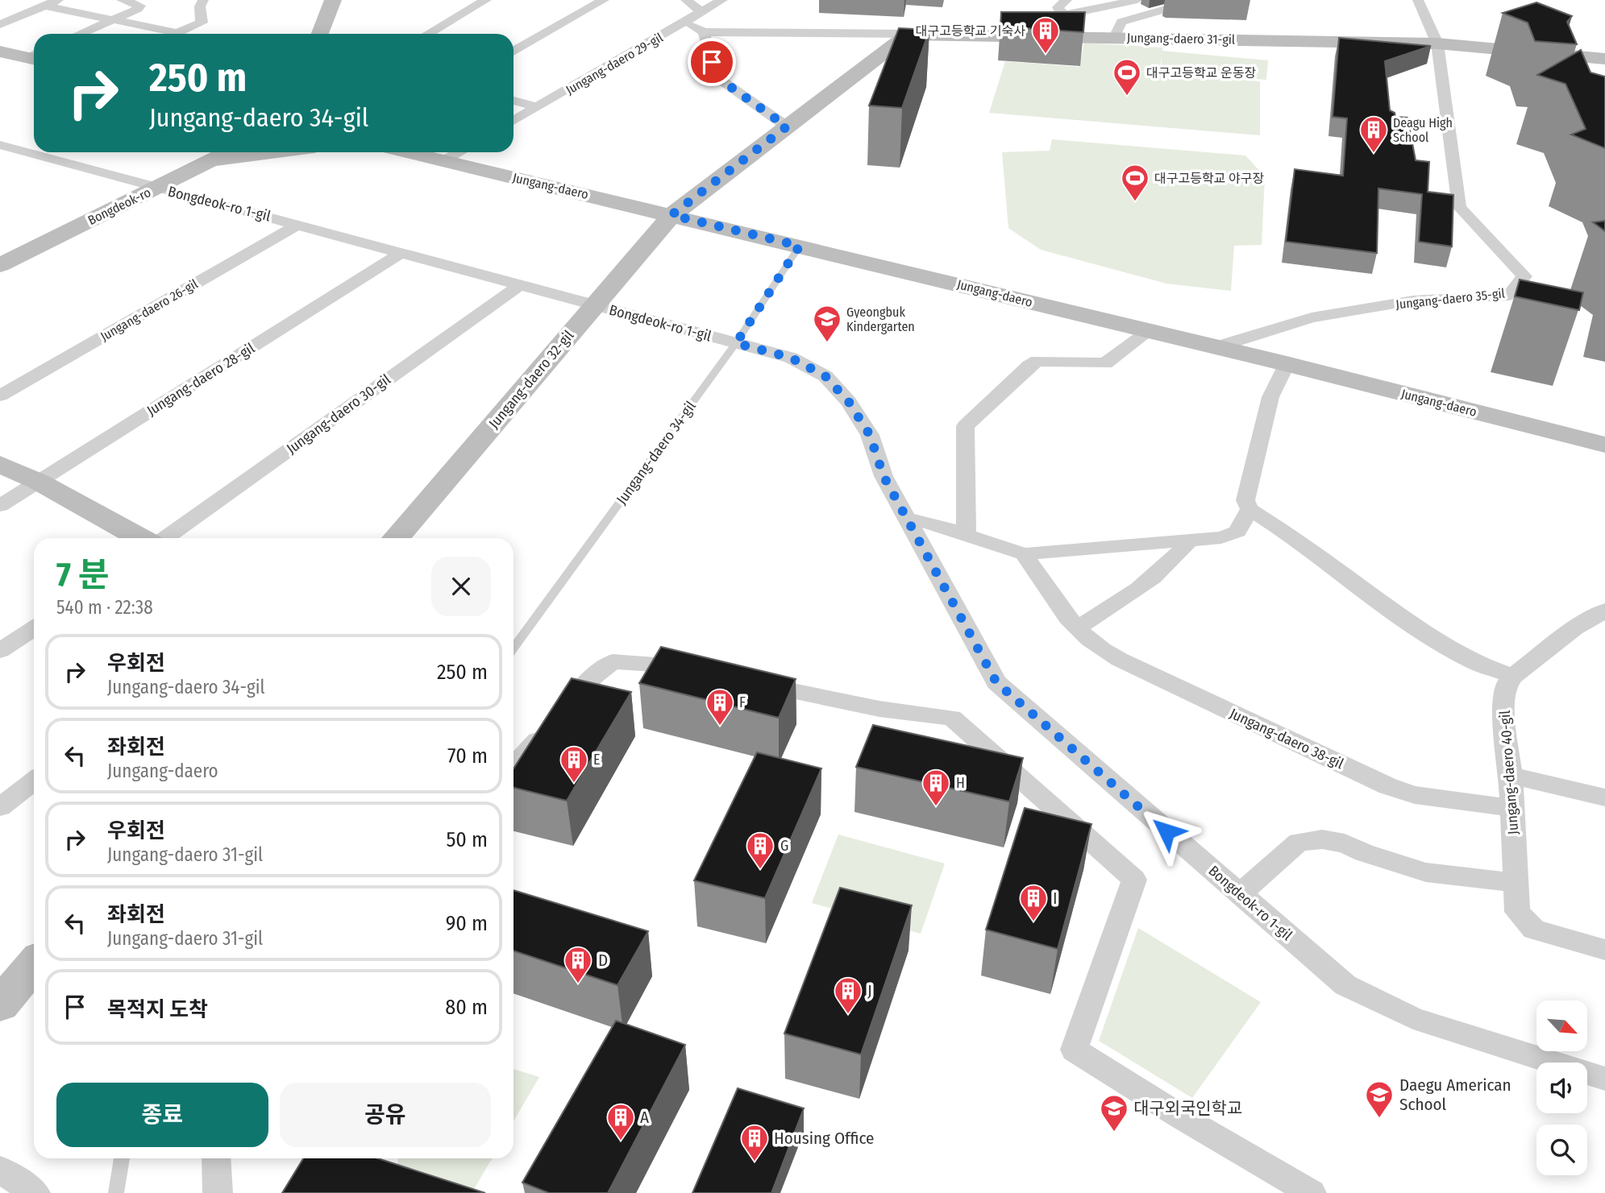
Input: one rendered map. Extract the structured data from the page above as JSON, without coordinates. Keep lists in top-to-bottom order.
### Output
{
  "streets": {
    "street": [
      "Jungang-daero 31-gil",
      "Jungang-daero 29-gil",
      "Jungang-daero",
      "Bongdeok-ro 1-gil",
      "Bongdeok-ro",
      "Jungang-daero 35-gil",
      "Jungang-daero 26-gil",
      "Jungang-daero 28-gil",
      "Jungang-daero 32-gil",
      "Jungang-daero 30-gil",
      "Jungang-daero 38-gil",
      "Jungang-daero 40-gil"
    ],
    "lane": ["Jungang-daero 34-gil"]
  },
  "crossings": [
    ["Jungang-daero 31-gil", "Jungang-daero 35-gil"],
    ["Jungang-daero", "Jungang-daero 35-gil"],
    ["Jungang-daero", "Jungang-daero 32-gil"],
    ["Jungang-daero", "Jungang-daero 34-gil"],
    ["Bongdeok-ro 1-gil", "Bongdeok-ro"],
    ["Bongdeok-ro 1-gil", "Jungang-daero 26-gil"],
    ["Bongdeok-ro 1-gil", "Jungang-daero 28-gil"],
    ["Bongdeok-ro 1-gil", "Jungang-daero 32-gil"],
    ["Bongdeok-ro 1-gil", "Jungang-daero 30-gil"],
    ["Bongdeok-ro 1-gil", "Jungang-daero 34-gil"],
    ["Jungang-daero 38-gil", "Jungang-daero 40-gil"]
  ],
  "places": {
    "building": [
      "대구고등학교 기숙사",
      "Deagu High School",
      "F",
      "E",
      "H",
      "G",
      "I",
      "D",
      "J",
      "A",
      "Housing Office"
    ],
    "sports": ["대구고등학교 운동장", "대구고등학교 야구장"],
    "school or university": ["Gyeongbuk Kindergarten", "Daegu American School", "대구외국인학교"]
  },
  "north": "bottom right",
  "page": {
    "turn": ["250 m", "Jungang-daero 34-gil"],
    "heading": ["7 분", "540 m · 22:38"],
    "list": [
      {
        "name": "우회전",
        "note": "Jungang-daero 34-gil",
        "value": "250 m"
      },
      {
        "name": "좌회전",
        "note": "Jungang-daero",
        "value": "70 m"
      },
      {
        "name": "우회전",
        "note": "Jungang-daero 31-gil",
        "value": "50 m"
      },
      {
        "name": "좌회전",
        "note": "Jungang-daero 31-gil",
        "value": "90 m"
      },
      {
        "name": "목적지 도착",
        "value": "80 m"
      }
    ],
    "buttons": ["종료", "공유"]
  }
}
